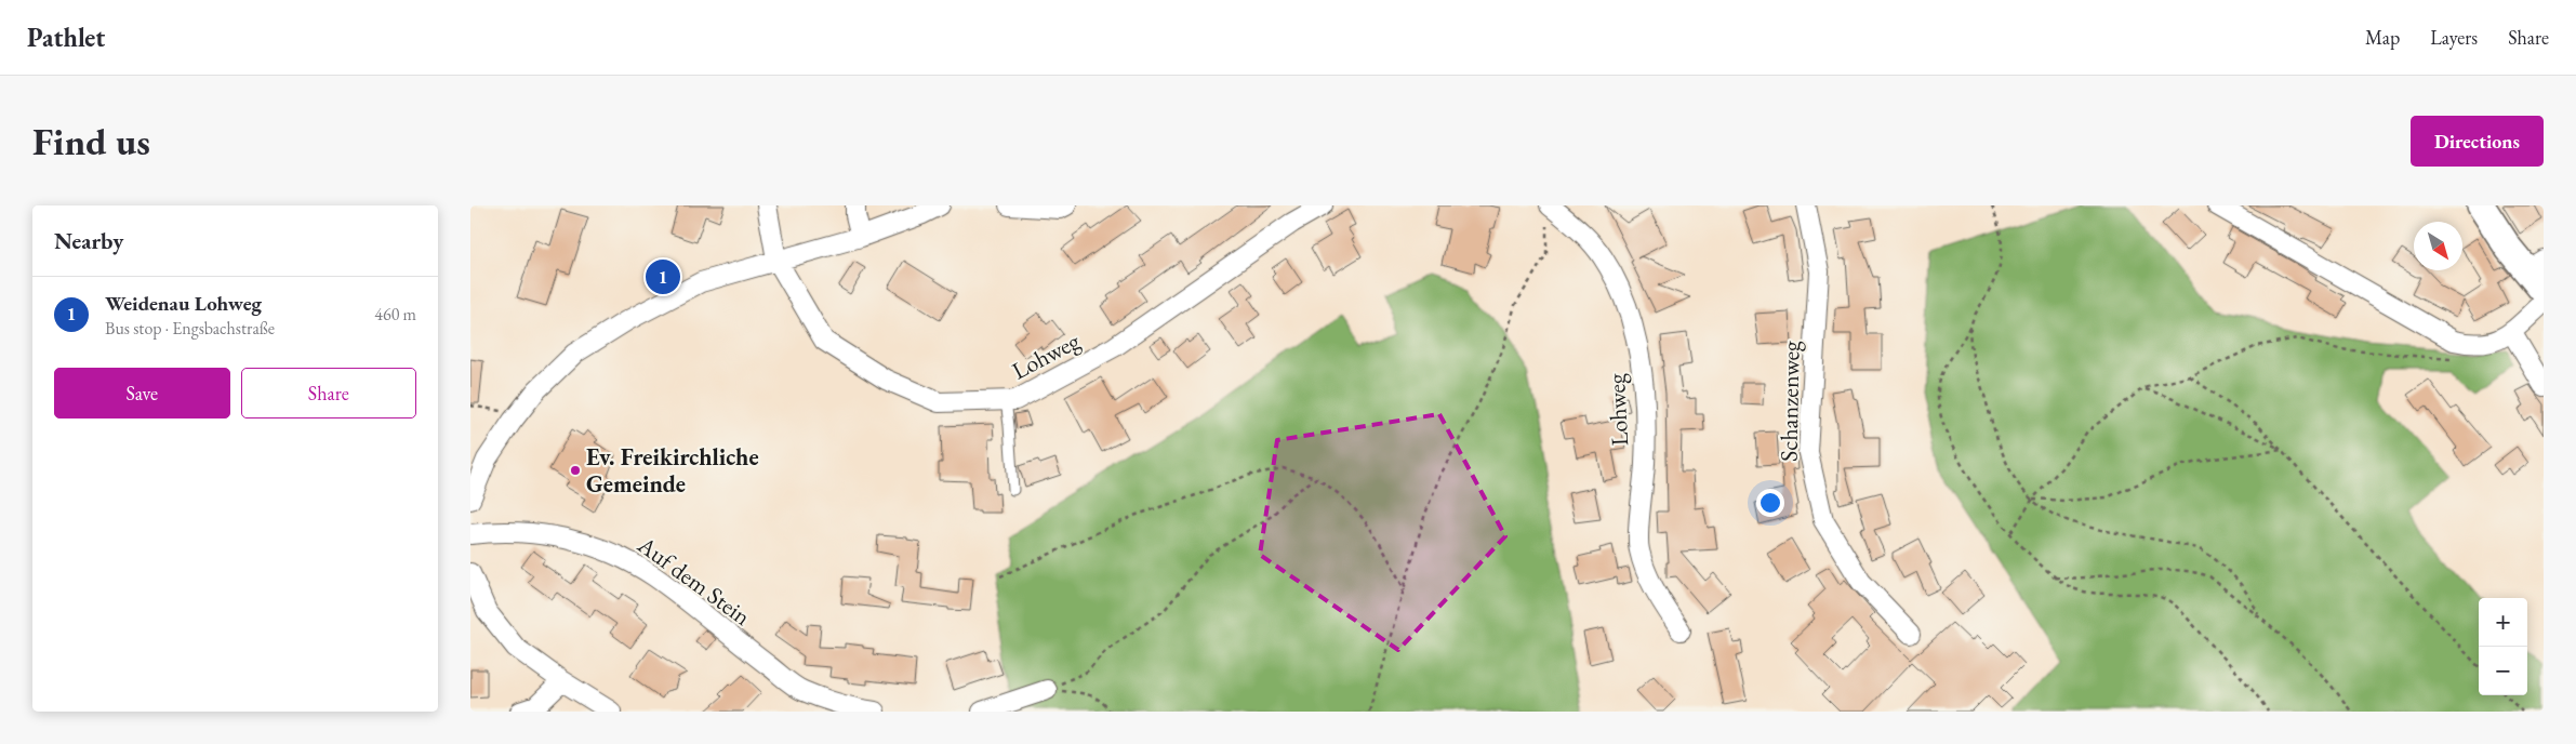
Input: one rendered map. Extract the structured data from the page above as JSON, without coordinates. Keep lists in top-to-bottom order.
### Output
{
  "streets": {
    "street": ["Lohweg", "Schanzenweg", "Auf dem Stein"]
  },
  "places": ["Ev. Freikirchliche Gemeinde"],
  "north": "bottom right",
  "page": {
    "header": "Pathlet",
    "nav": ["Map", "Layers", "Share"],
    "buttons": [
      "Directions",
      ["Save", "Share"]
    ],
    "title": "Find us",
    "heading": "Nearby",
    "pins": "1",
    "list": [
      {
        "mark": "1",
        "name": "Weidenau Lohweg",
        "note": "Bus stop · Engsbachstraße",
        "value": "460 m"
      }
    ],
    "map_buttons": ["+", "−"]
  }
}
